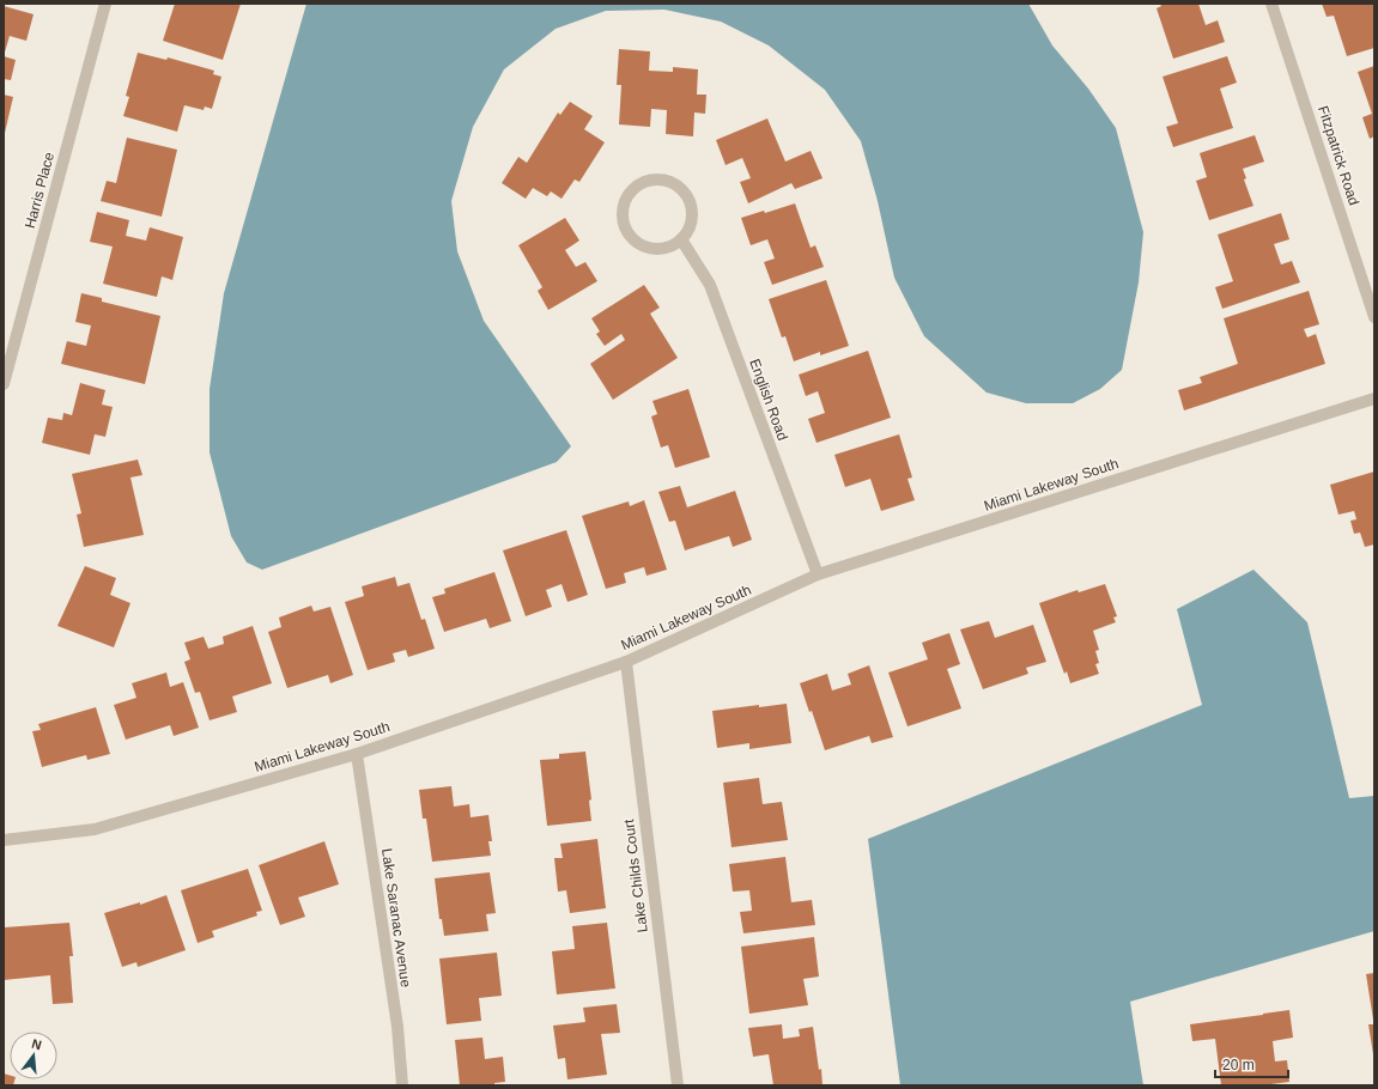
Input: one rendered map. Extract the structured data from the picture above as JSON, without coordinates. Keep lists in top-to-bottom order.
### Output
{
  "streets": {
    "street": [
      "Fitzpatrick Road",
      "Harris Place",
      "English Road",
      "Miami Lakeway South",
      "Lake Childs Court",
      "Lake Saranac Avenue"
    ]
  },
  "crossings": [
    ["English Road", "Miami Lakeway South"],
    ["Miami Lakeway South", "Lake Childs Court"],
    ["Miami Lakeway South", "Lake Saranac Avenue"]
  ],
  "scale_bar": "20 m",
  "north": "top"
}
